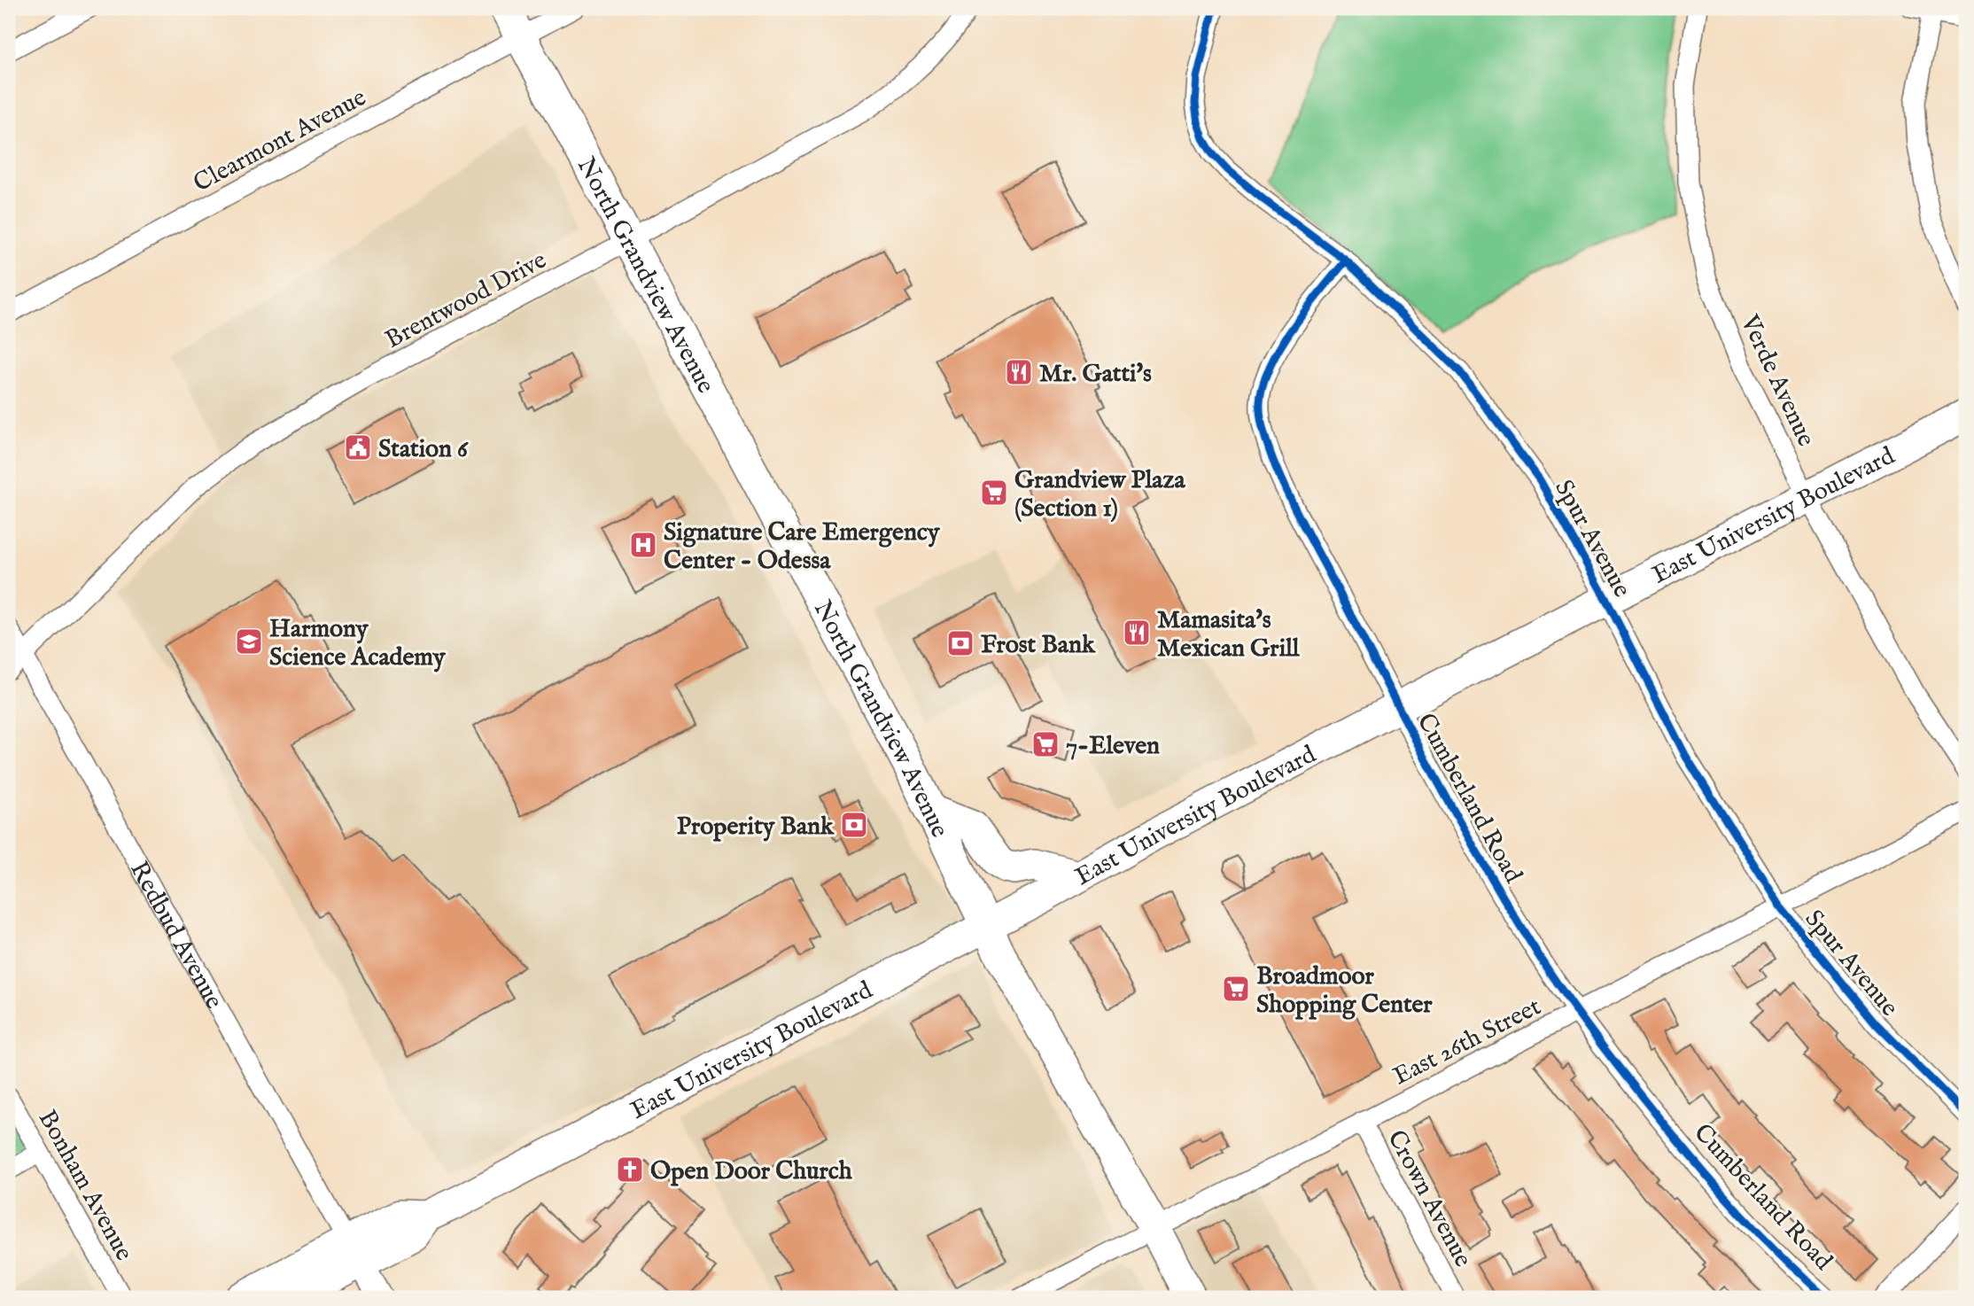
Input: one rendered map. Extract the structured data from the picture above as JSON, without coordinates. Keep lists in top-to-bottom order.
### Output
{
  "streets": {
    "main road": ["North Grandview Avenue", "East University Boulevard"],
    "street": [
      "Clearmont Avenue",
      "Brentwood Drive",
      "Verde Avenue",
      "Spur Avenue",
      "Cumberland Road",
      "Redbud Avenue",
      "East 26th Street",
      "Bonham Avenue",
      "Crown Avenue"
    ]
  },
  "crossings": [
    ["Clearmont Avenue", "North Grandview Avenue"],
    ["North Grandview Avenue", "Brentwood Drive"],
    ["North Grandview Avenue", "East University Boulevard"],
    ["North Grandview Avenue", "East 26th Street"],
    ["Brentwood Drive", "Redbud Avenue"],
    ["Verde Avenue", "East University Boulevard"],
    ["East University Boulevard", "Spur Avenue"],
    ["East University Boulevard", "Cumberland Road"],
    ["East University Boulevard", "Redbud Avenue"],
    ["Spur Avenue", "Cumberland Road"],
    ["Spur Avenue", "East 26th Street"],
    ["Cumberland Road", "East 26th Street"],
    ["East 26th Street", "Crown Avenue"]
  ],
  "places": {
    "restaurant": ["Mr. Gatti's", "Mamasita's Mexican Grill"],
    "public building": ["Station 6"],
    "supermarket": ["Grandview Plaza (Section 1)", "7-Eleven", "Broadmoor Shopping Center"],
    "hospital": ["Signature Care Emergency Center - Odessa"],
    "school or university": ["Harmony Science Academy"],
    "bank": ["Frost Bank", "Properity Bank"],
    "church": ["Open Door Church"]
  }
}
